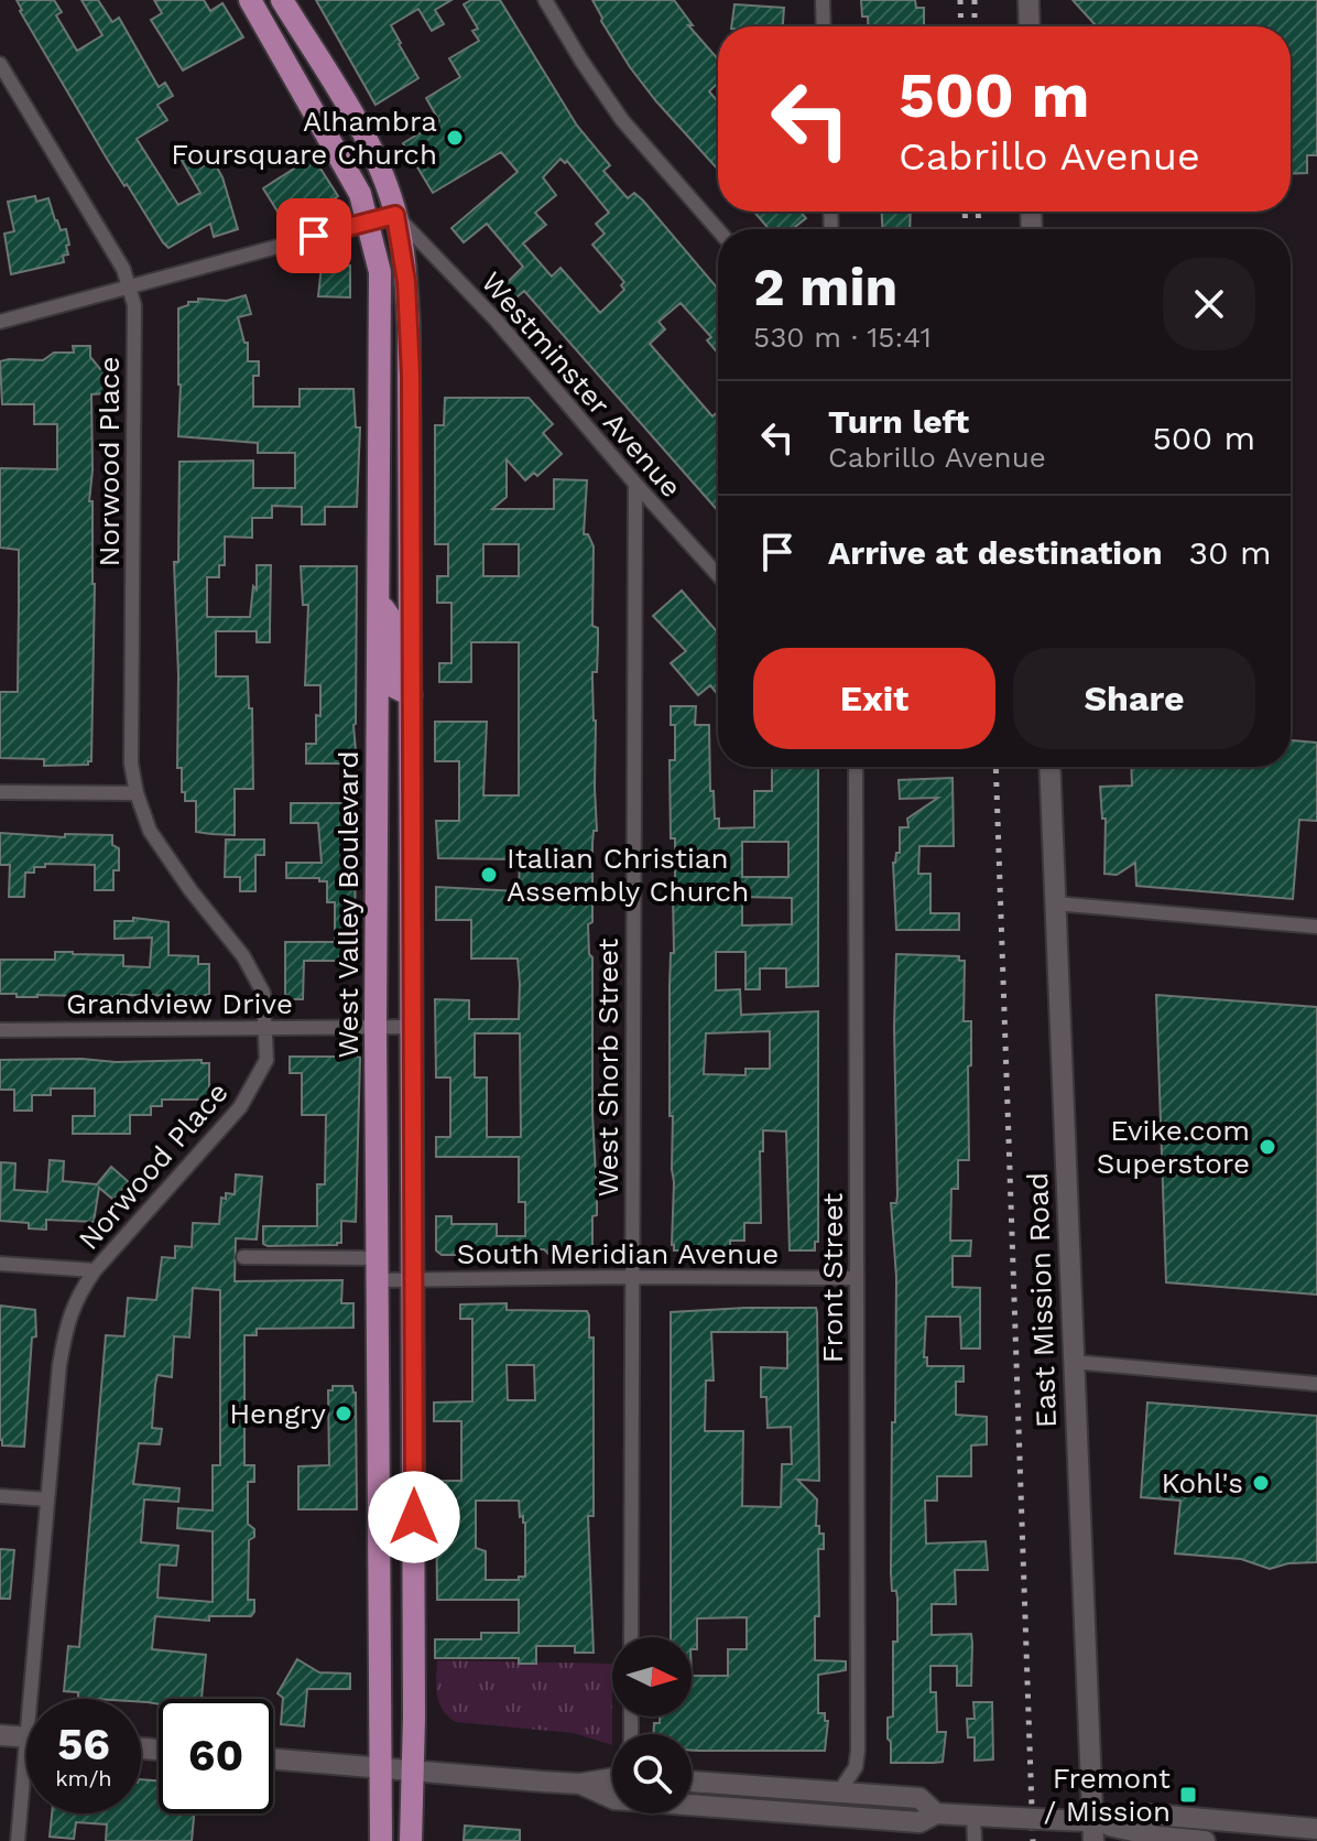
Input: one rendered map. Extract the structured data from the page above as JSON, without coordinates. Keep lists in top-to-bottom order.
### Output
{
  "streets": {
    "main road": ["West Valley Boulevard", "East Mission Road"],
    "street": [
      "Westminster Avenue",
      "Norwood Place",
      "Grandview Drive",
      "West Shorb Street",
      "South Meridian Avenue",
      "Front Street"
    ]
  },
  "crossings": [
    ["Westminster Avenue", "West Shorb Street"],
    ["Norwood Place", "Grandview Drive"],
    ["West Valley Boulevard", "Grandview Drive"],
    ["West Valley Boulevard", "South Meridian Avenue"],
    ["West Shorb Street", "South Meridian Avenue"],
    ["South Meridian Avenue", "Front Street"]
  ],
  "places": {
    "other": [
      "Alhambra Foursquare Church",
      "Italian Christian Assembly Church",
      "Evike.com Superstore",
      "Hengry",
      "Kohl's"
    ],
    "transit": ["Fremont / Mission"]
  },
  "north": "right",
  "page": {
    "turn": ["500 m", "Cabrillo Avenue"],
    "heading": ["2 min", "530 m · 15:41"],
    "list": [
      {
        "name": "Turn left",
        "note": "Cabrillo Avenue",
        "value": "500 m"
      },
      {
        "name": "Arrive at destination",
        "value": "30 m"
      }
    ],
    "buttons": ["Exit", "Share"],
    "speed": "56 km/h",
    "limit": "60"
  }
}
